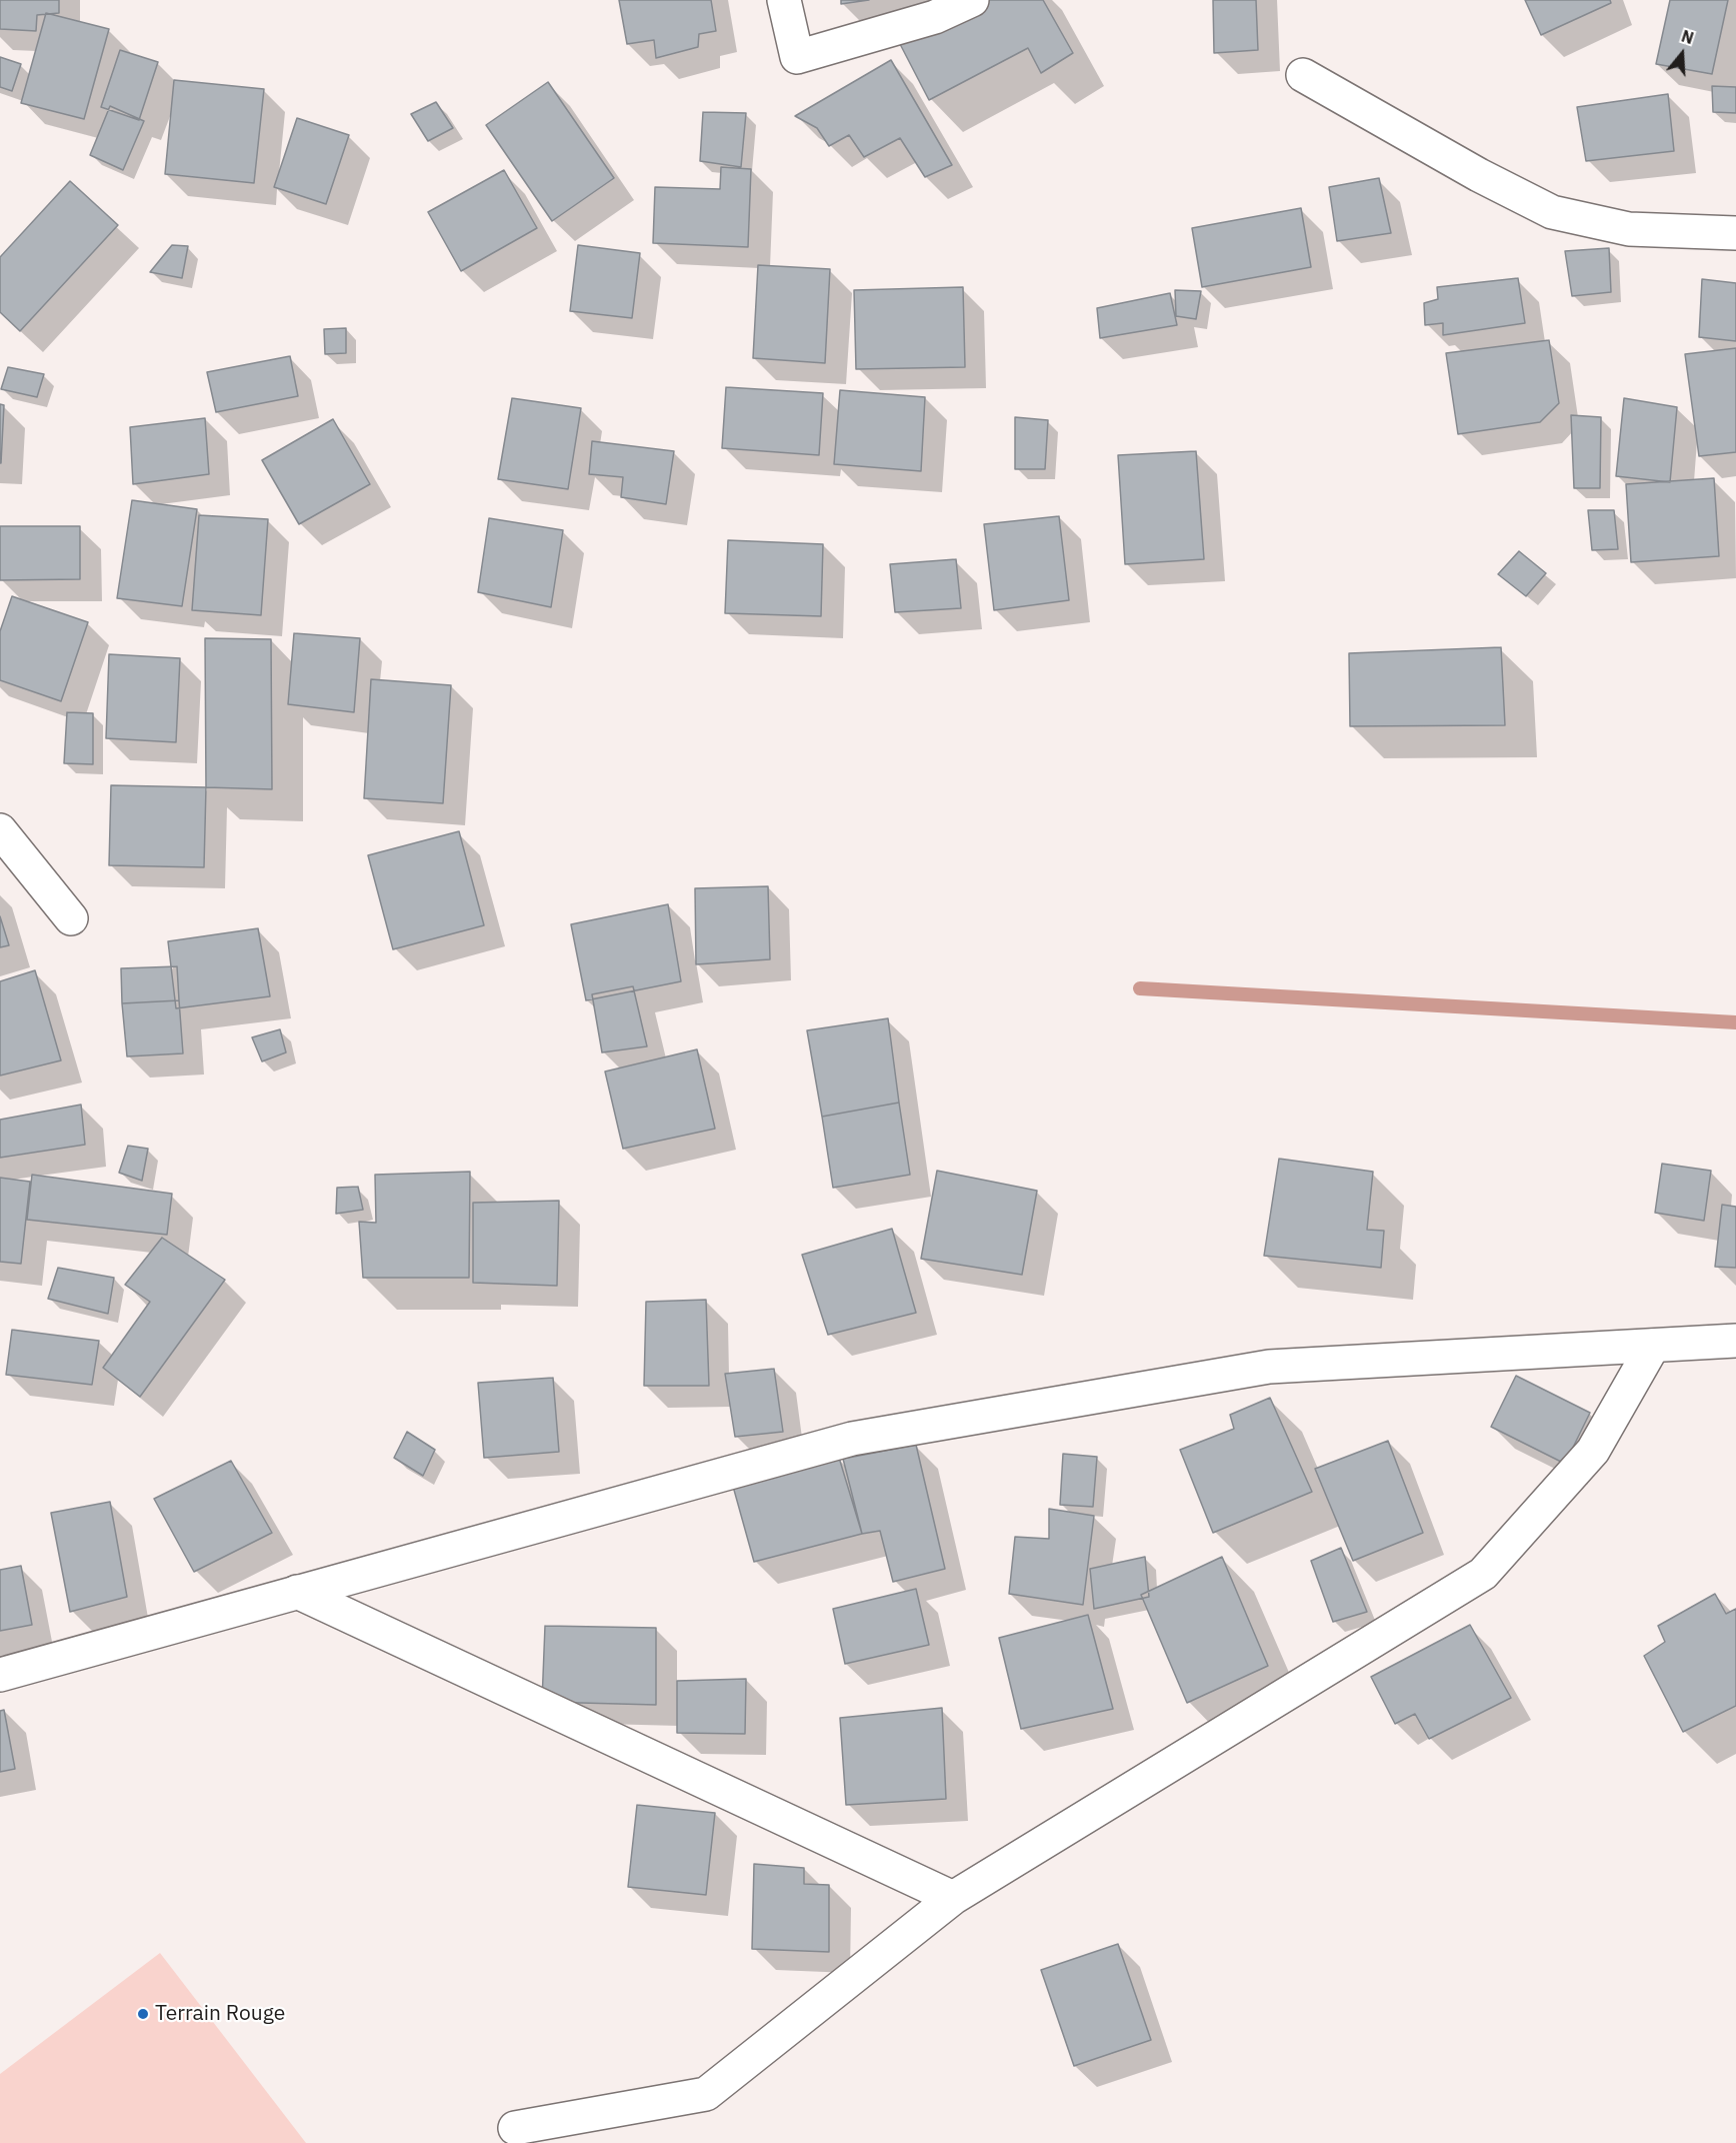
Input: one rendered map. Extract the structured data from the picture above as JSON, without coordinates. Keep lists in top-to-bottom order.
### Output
{
  "places": ["Terrain Rouge"],
  "north": "top"
}
